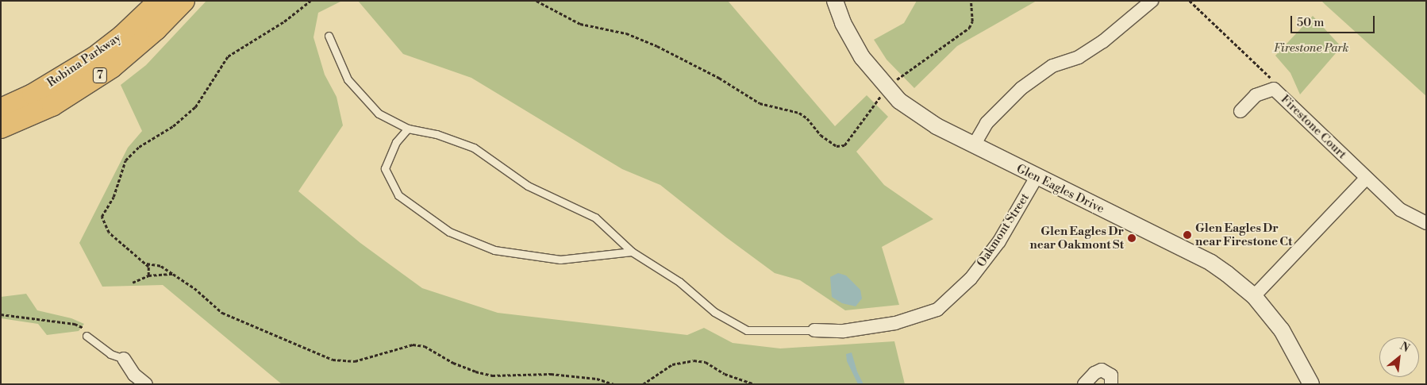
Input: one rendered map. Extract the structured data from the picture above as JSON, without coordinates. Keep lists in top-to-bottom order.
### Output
{
  "streets": {
    "main road": ["Robina Parkway", "7"],
    "street": ["Firestone Court", "Glen Eagles Drive", "Oakmont Street"]
  },
  "crossings": [
    ["Glen Eagles Drive", "Oakmont Street"]
  ],
  "parks": ["Firestone Park"],
  "places": ["Glen Eagles Dr near Firestone Ct", "Glen Eagles Dr near Oakmont St"],
  "scale_bar": "50 m",
  "north": "top right"
}
